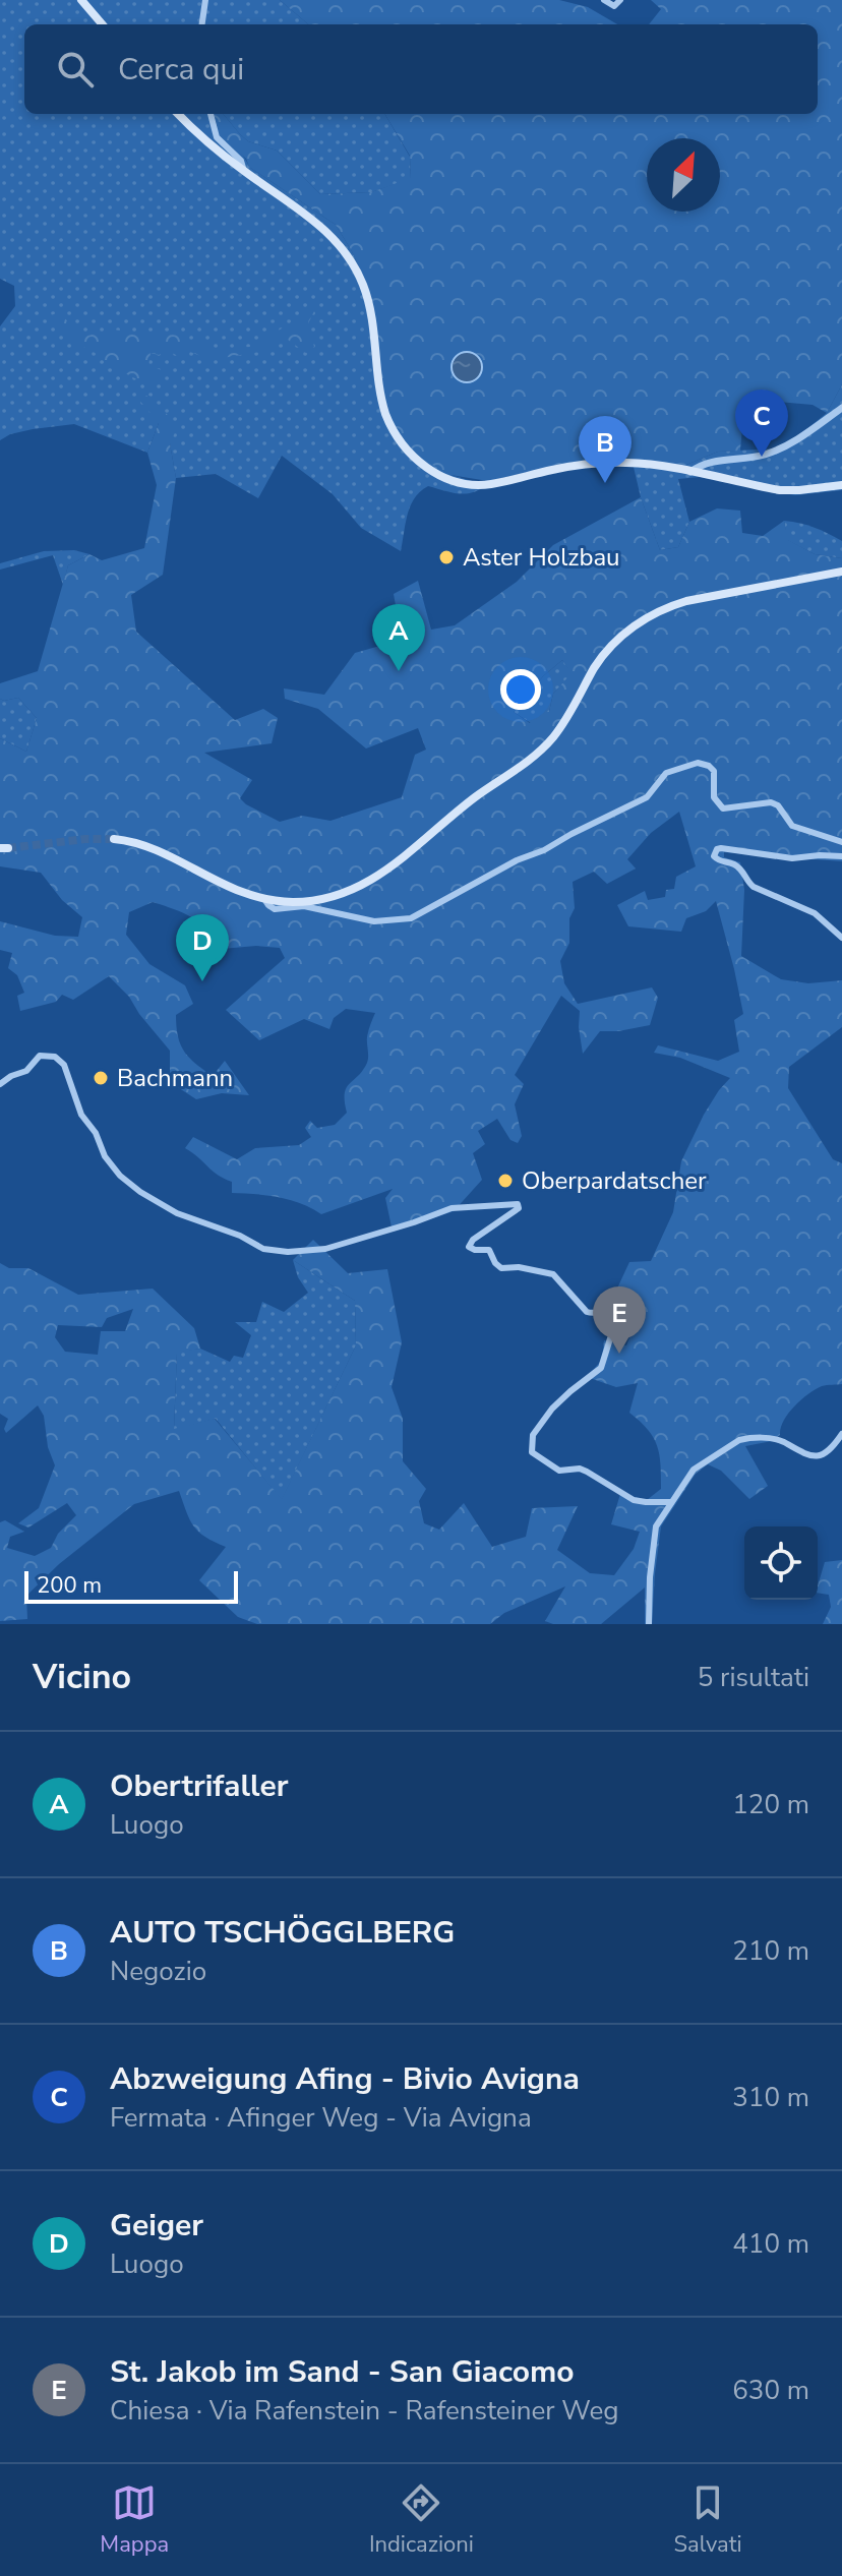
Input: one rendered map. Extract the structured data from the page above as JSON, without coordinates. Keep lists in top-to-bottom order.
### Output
{
  "places": ["Aster Holzbau", "Bachmann", "Oberpardatscher"],
  "scale_bar": "200 m",
  "north": "top right",
  "page": {
    "search": "Cerca qui",
    "pins": [
      "C",
      "B",
      "A",
      "D",
      "E"
    ],
    "scale": "200 m",
    "heading": ["Vicino", "5 risultati"],
    "list": [
      {
        "mark": "A",
        "name": "Obertrifaller",
        "note": "Luogo",
        "value": "120 m"
      },
      {
        "mark": "B",
        "name": "AUTO TSCHÖGGLBERG",
        "note": "Negozio",
        "value": "210 m"
      },
      {
        "mark": "C",
        "name": "Abzweigung Afing - Bivio Avigna",
        "note": "Fermata · Afinger Weg - Via Avigna",
        "value": "310 m"
      },
      {
        "mark": "D",
        "name": "Geiger",
        "note": "Luogo",
        "value": "410 m"
      },
      {
        "mark": "E",
        "name": "St. Jakob im Sand - San Giacomo",
        "note": "Chiesa · Via Rafenstein - Rafensteiner Weg",
        "value": "630 m"
      }
    ],
    "nav": ["Mappa", "Indicazioni", "Salvati"]
  }
}
